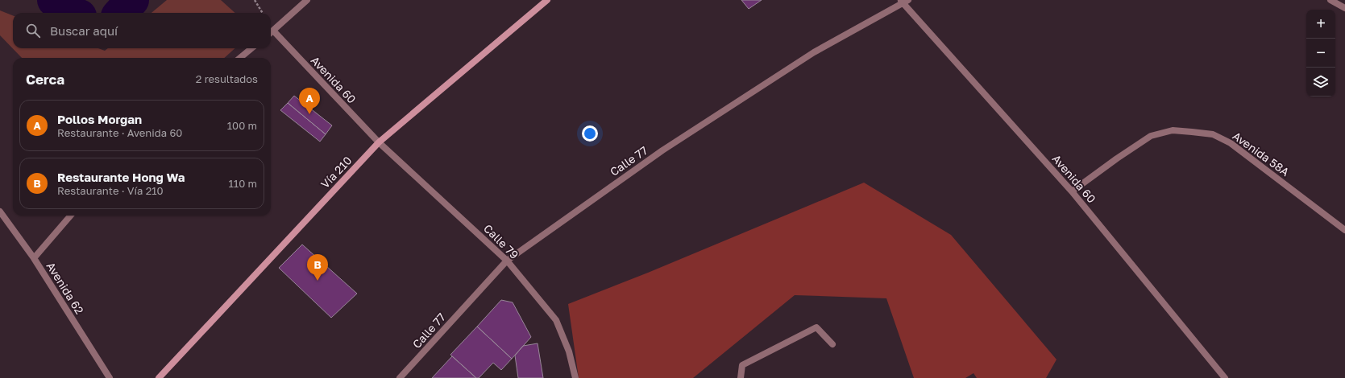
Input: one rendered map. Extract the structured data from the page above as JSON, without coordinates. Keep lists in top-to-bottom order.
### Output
{
  "streets": {
    "main road": ["Vía 210"],
    "street": [
      "Avenida 60",
      "Avenida 58A",
      "Calle 77",
      "Calle 79",
      "Avenida 62"
    ]
  },
  "crossings": [
    ["Avenida 60", "Avenida 58A"],
    ["Avenida 60", "Calle 77"],
    ["Avenida 60", "Vía 210"],
    ["Avenida 60", "Calle 79"],
    ["Calle 77", "Calle 79"],
    ["Vía 210", "Calle 79"]
  ],
  "page": {
    "map_buttons": ["+", "−"],
    "search": "Buscar aquí",
    "heading": ["Cerca", "2 resultados"],
    "pins": ["A", "B"],
    "list": [
      {
        "mark": "A",
        "name": "Pollos Morgan",
        "note": "Restaurante · Avenida 60",
        "value": "100 m"
      },
      {
        "mark": "B",
        "name": "Restaurante Hong Wa",
        "note": "Restaurante · Vía 210",
        "value": "110 m"
      }
    ]
  }
}
